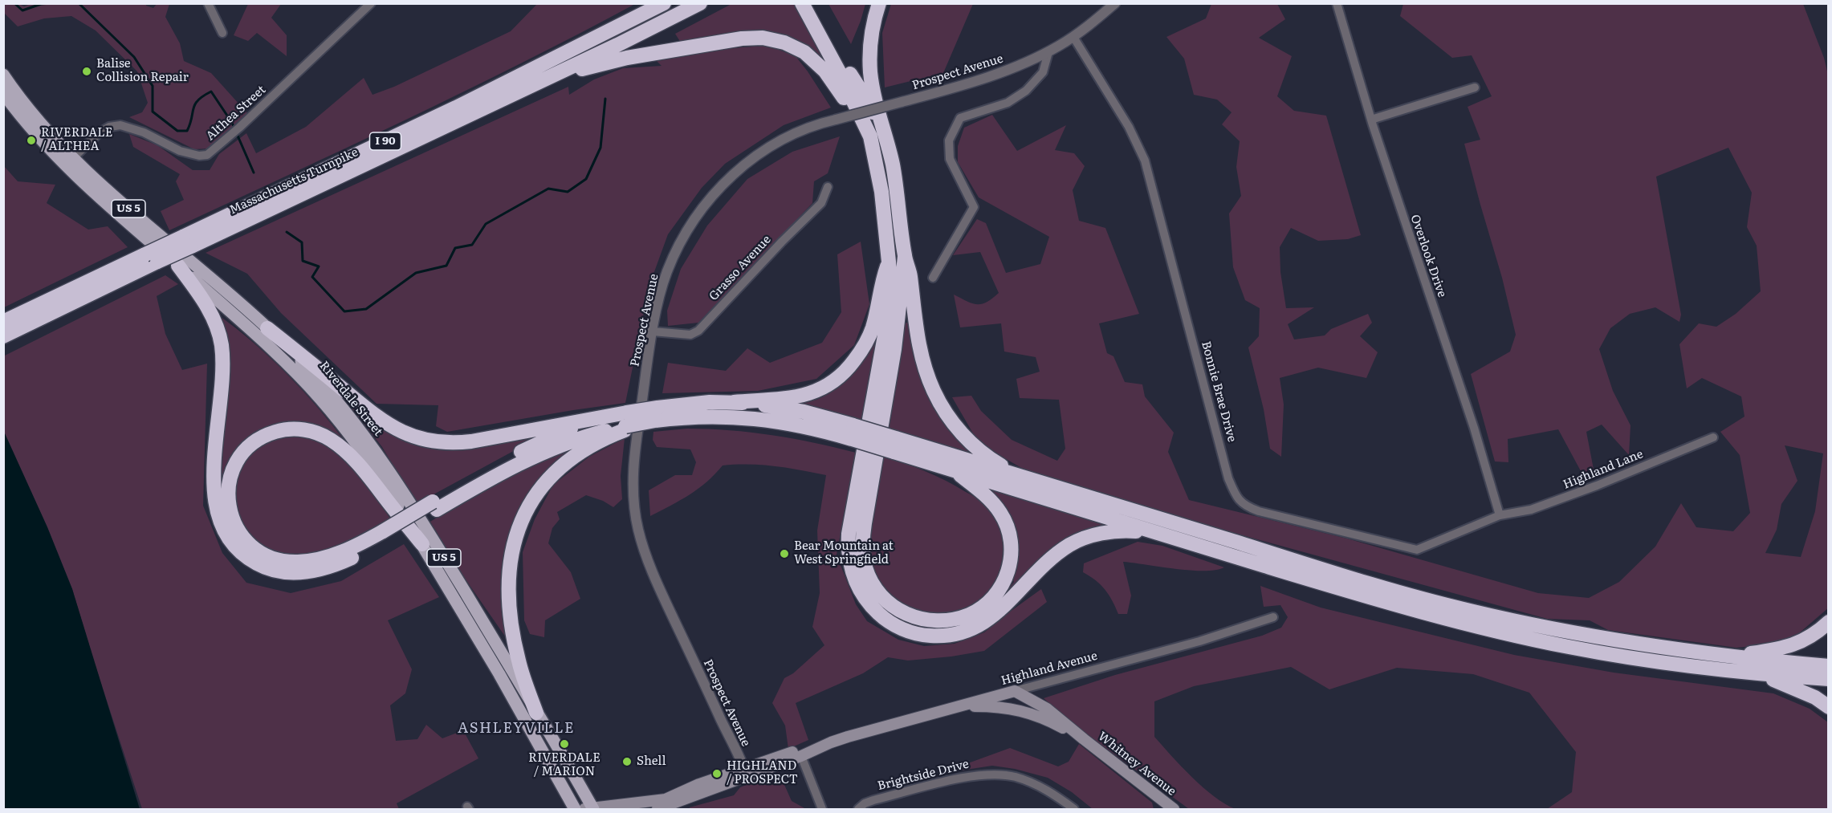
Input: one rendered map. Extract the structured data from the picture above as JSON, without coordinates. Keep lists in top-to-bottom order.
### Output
{
  "streets": {
    "highway": ["I 90", "Massachusetts Turnpike"],
    "main road": [
      "US 5",
      "Riverdale Street",
      "Highland Avenue",
      "Whitney Avenue"
    ],
    "street": [
      "Prospect Avenue",
      "Althea Street",
      "Overlook Drive",
      "Grasso Avenue",
      "Bonnie Brae Drive",
      "Highland Lane",
      "Brightside Drive"
    ]
  },
  "crossings": [
    ["Prospect Avenue", "Grasso Avenue"],
    ["Prospect Avenue", "Bonnie Brae Drive"],
    ["Prospect Avenue", "Highland Avenue"],
    ["Althea Street", "Riverdale Street"],
    ["Overlook Drive", "Bonnie Brae Drive"],
    ["Overlook Drive", "Highland Lane"],
    ["Bonnie Brae Drive", "Highland Lane"],
    ["Riverdale Street", "Highland Avenue"],
    ["Highland Avenue", "Whitney Avenue"]
  ],
  "districts": ["ASHLEYVILLE"],
  "places": [
    "Balise Collision Repair",
    "RIVERDALE / ALTHEA",
    "Bear Mountain at West Springfield",
    "RIVERDALE / MARION",
    "Shell",
    "HIGHLAND / PROSPECT"
  ]
}
